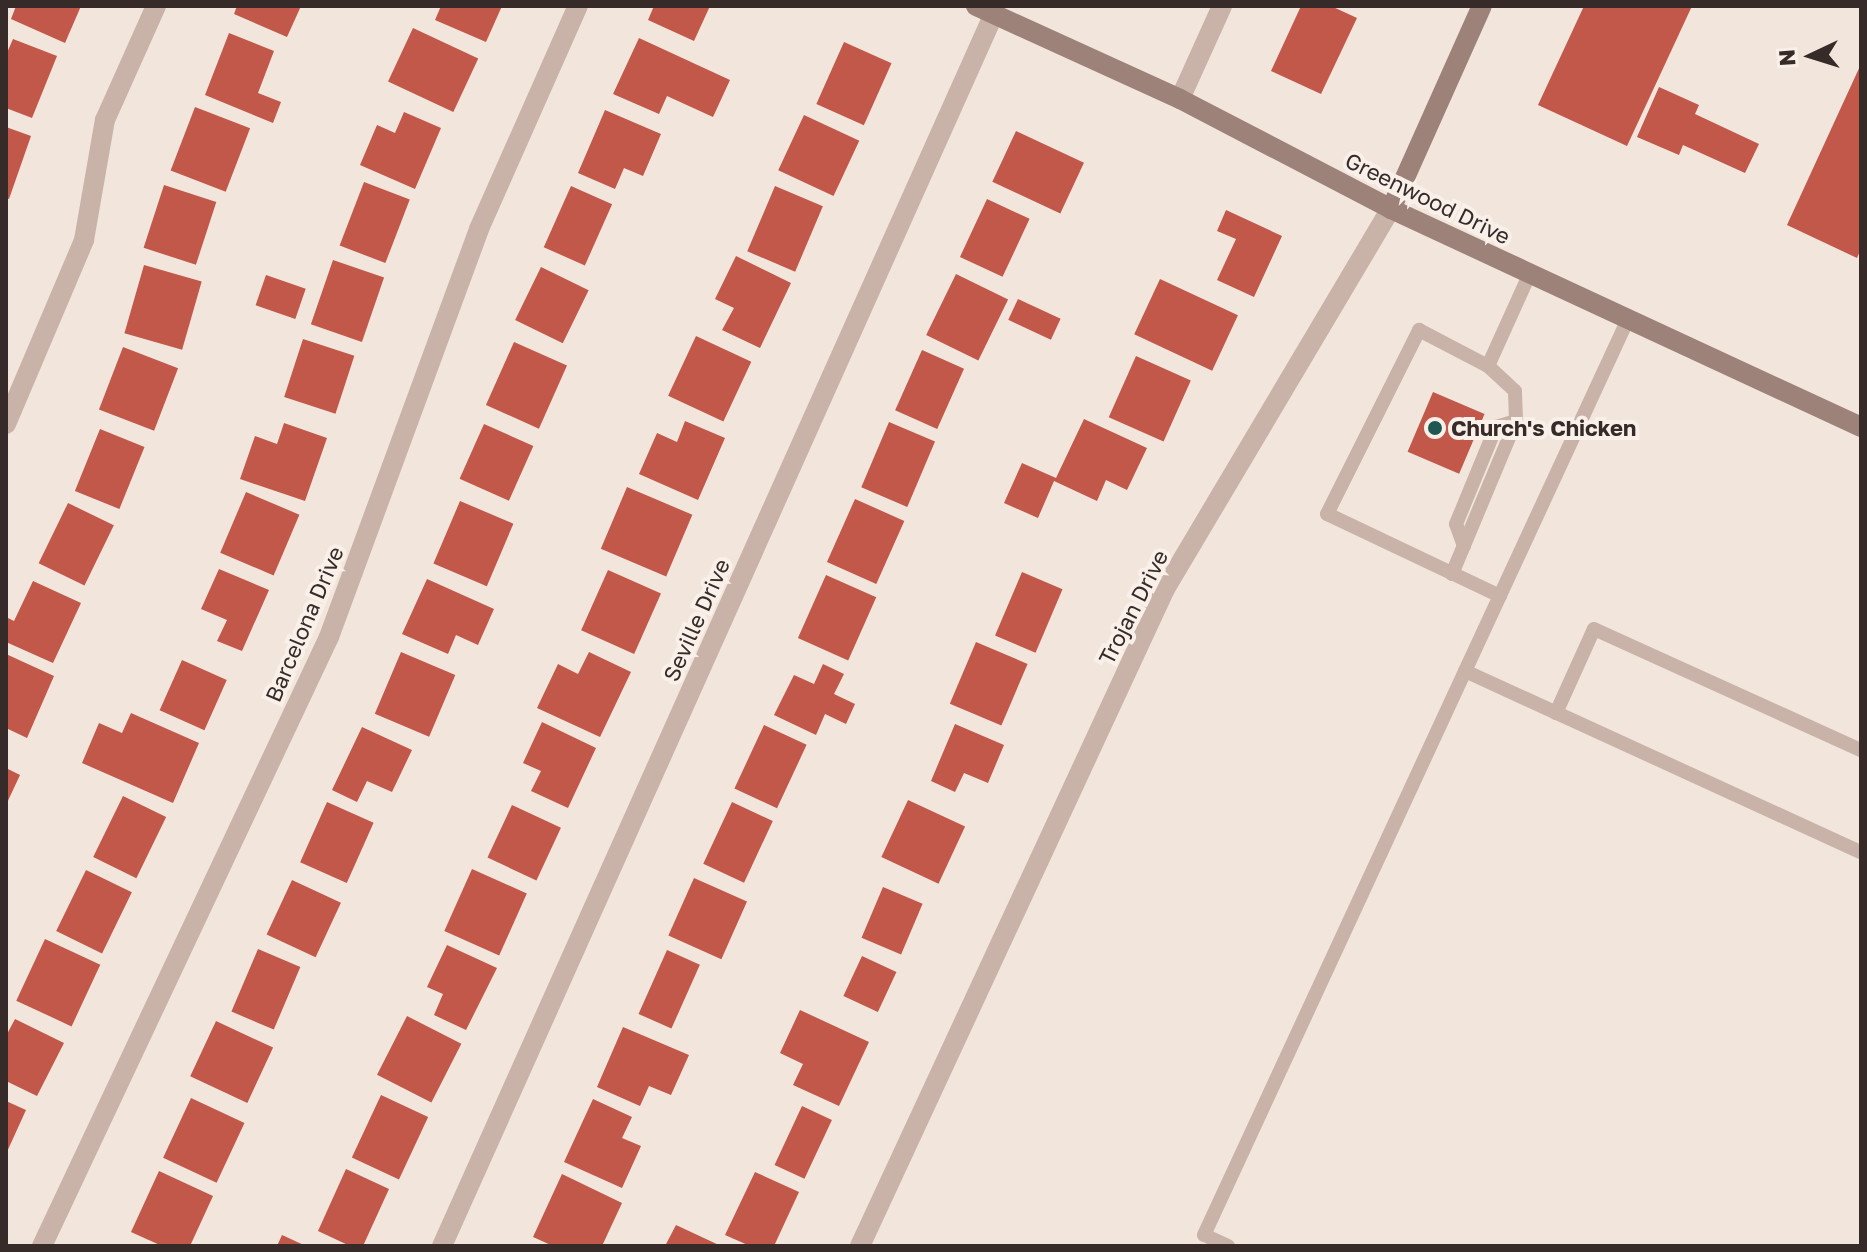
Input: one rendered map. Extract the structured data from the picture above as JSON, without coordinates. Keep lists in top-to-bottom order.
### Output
{
  "streets": {
    "main road": ["Greenwood Drive", "Trojan Drive"],
    "street": ["Seville Drive", "Barcelona Drive"]
  },
  "crossings": [
    ["Greenwood Drive", "Trojan Drive"],
    ["Greenwood Drive", "Seville Drive"]
  ],
  "places": ["Church's Chicken"],
  "north": "left"
}
